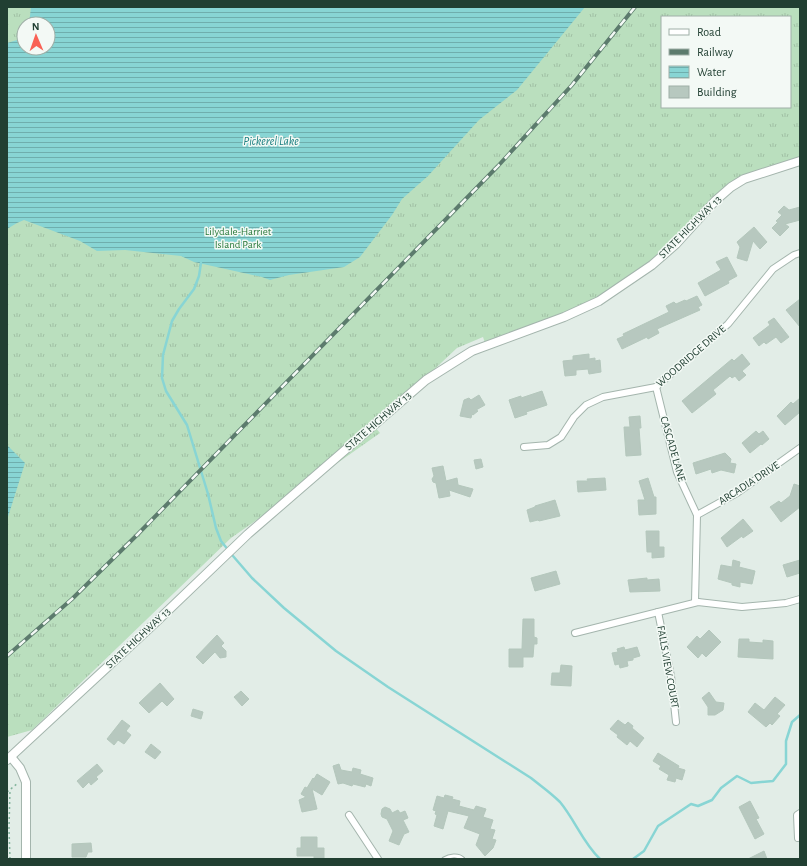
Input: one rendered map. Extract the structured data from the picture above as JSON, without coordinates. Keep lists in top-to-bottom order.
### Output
{
  "streets": {
    "street": [
      "STATE HIGHWAY 13",
      "WOODRIDGE DRIVE",
      "CASCADE LANE",
      "ARCADIA DRIVE",
      "FALLS VIEW COURT"
    ]
  },
  "crossings": [
    ["WOODRIDGE DRIVE", "CASCADE LANE"],
    ["CASCADE LANE", "ARCADIA DRIVE"]
  ],
  "water": ["Pickerel Lake"],
  "parks": ["Lilydale-Harriet Island Park"],
  "legend": [
    "Road",
    "Railway",
    "Water",
    "Building"
  ],
  "north": "top"
}
